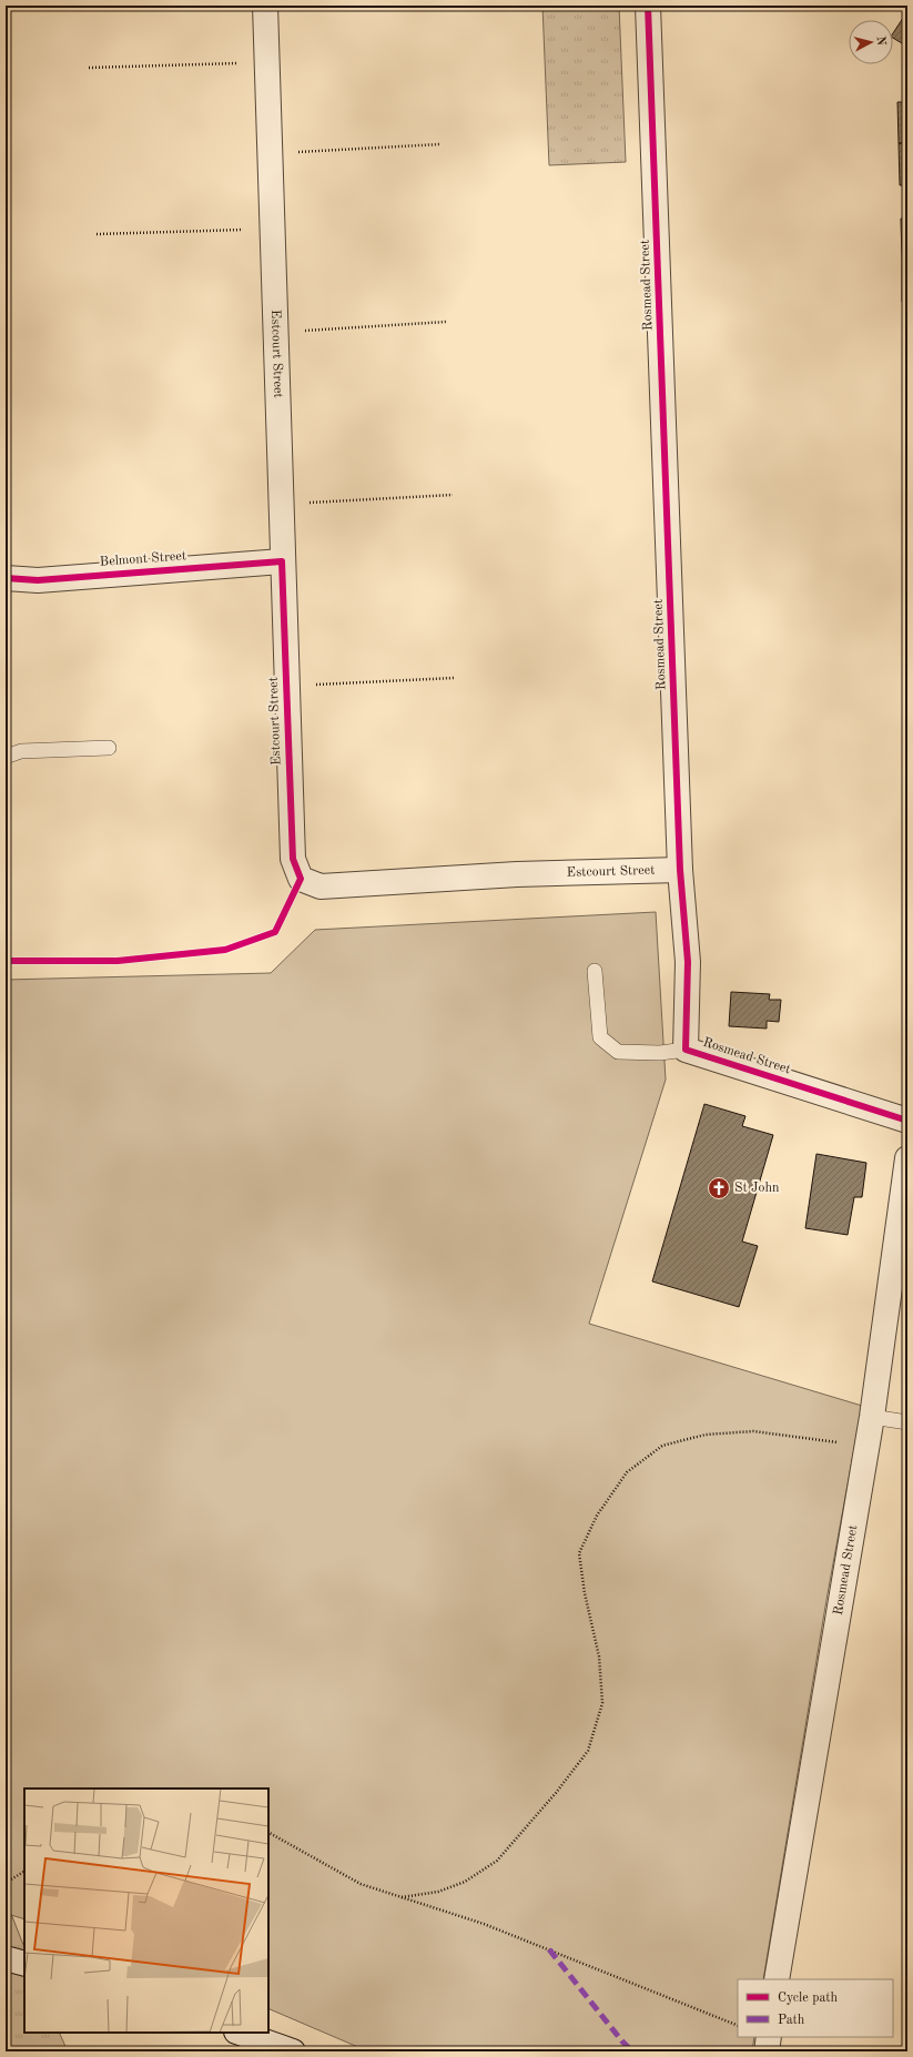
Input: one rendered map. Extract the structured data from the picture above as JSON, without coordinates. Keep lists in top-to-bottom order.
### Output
{
  "streets": {
    "street": ["Rosmead Street", "Estcourt Street", "Belmont Street"]
  },
  "crossings": [
    ["Rosmead Street", "Estcourt Street"],
    ["Estcourt Street", "Belmont Street"]
  ],
  "places": {
    "church": ["St John"]
  },
  "legend": ["Cycle path", "Path"],
  "north": "right"
}
